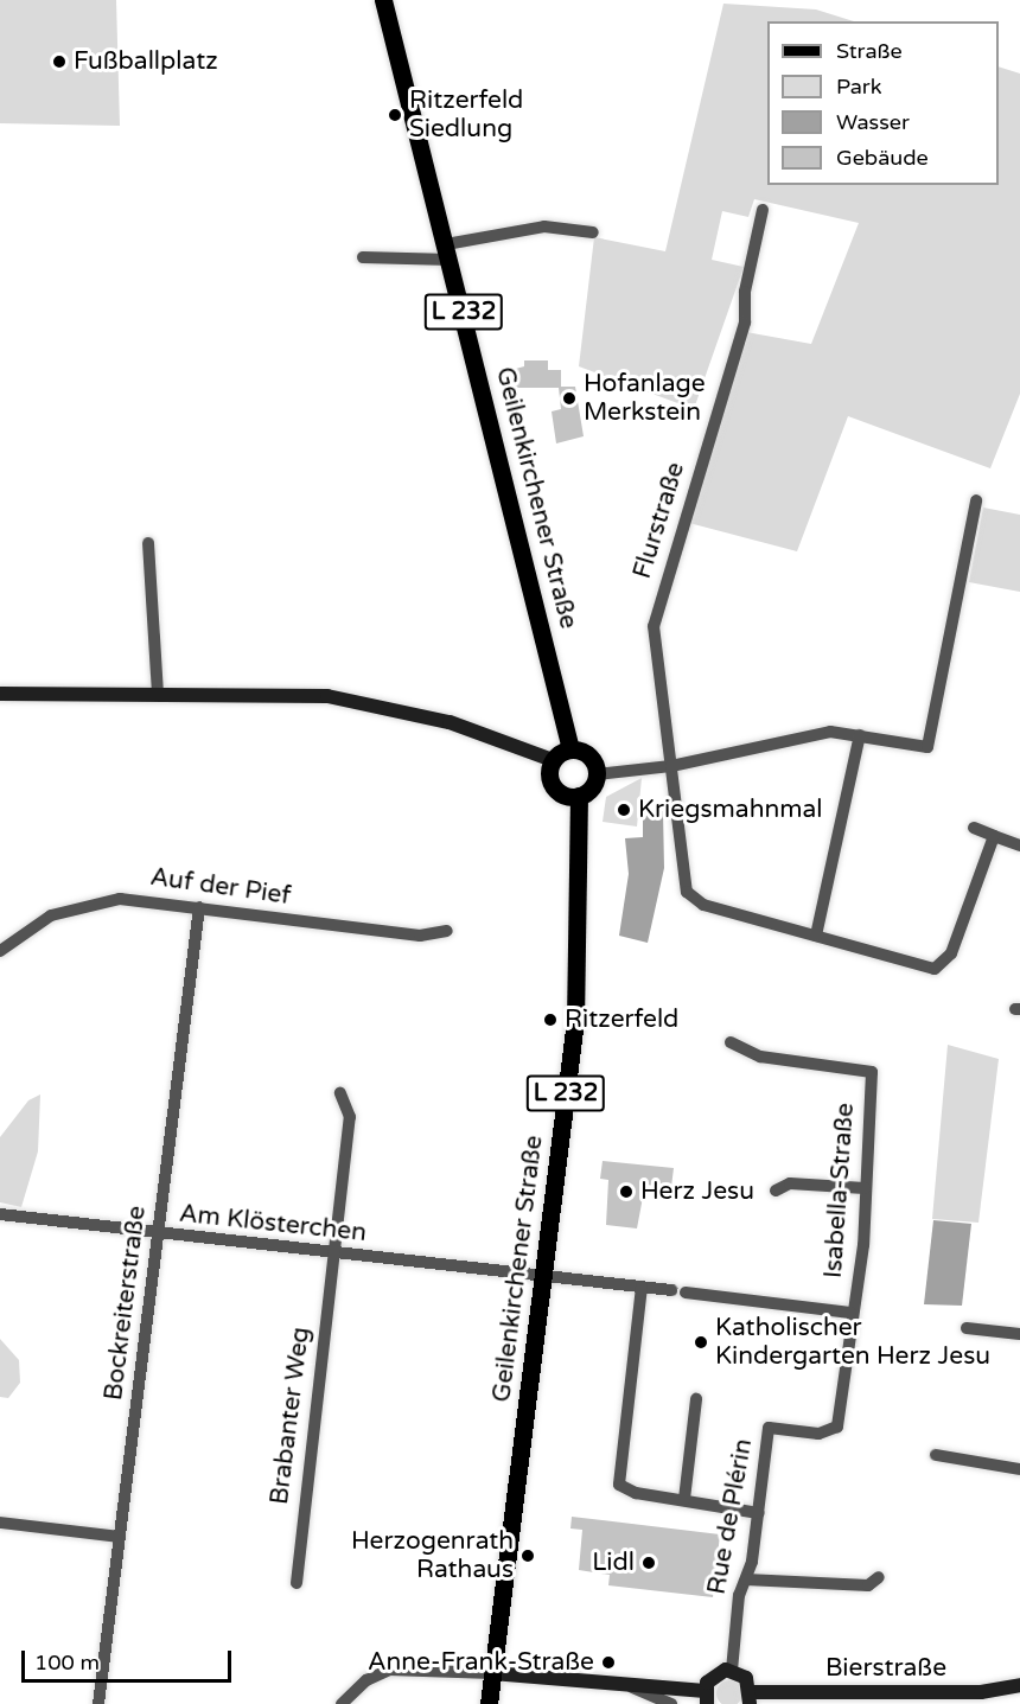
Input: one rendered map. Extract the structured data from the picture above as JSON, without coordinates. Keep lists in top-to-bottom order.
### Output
{
  "streets": {
    "main road": ["L 232", "Geilenkirchener Straße", "Bierstraße"],
    "street": [
      "Flurstraße",
      "Auf der Pief",
      "Isabella-Straße",
      "Am Klösterchen",
      "Bockreiterstraße",
      "Brabanter Weg",
      "Rue de Plérin"
    ]
  },
  "crossings": [
    ["Geilenkirchener Straße", "Am Klösterchen"],
    ["Auf der Pief", "Bockreiterstraße"],
    ["Isabella-Straße", "Am Klösterchen"],
    ["Isabella-Straße", "Rue de Plérin"],
    ["Am Klösterchen", "Bockreiterstraße"],
    ["Am Klösterchen", "Brabanter Weg"],
    ["Am Klösterchen", "Rue de Plérin"]
  ],
  "places": [
    "Fußballplatz",
    "Ritzerfeld Siedlung",
    "Hofanlage Merkstein",
    "Kriegsmahnmal",
    "Ritzerfeld",
    "Herz Jesu",
    "Katholischer Kindergarten Herz Jesu",
    "Herzogenrath Rathaus",
    "Lidl",
    "Anne-Frank-Straße"
  ],
  "legend": [
    "Straße",
    "Park",
    "Wasser",
    "Gebäude"
  ],
  "scale_bar": "100 m"
}
